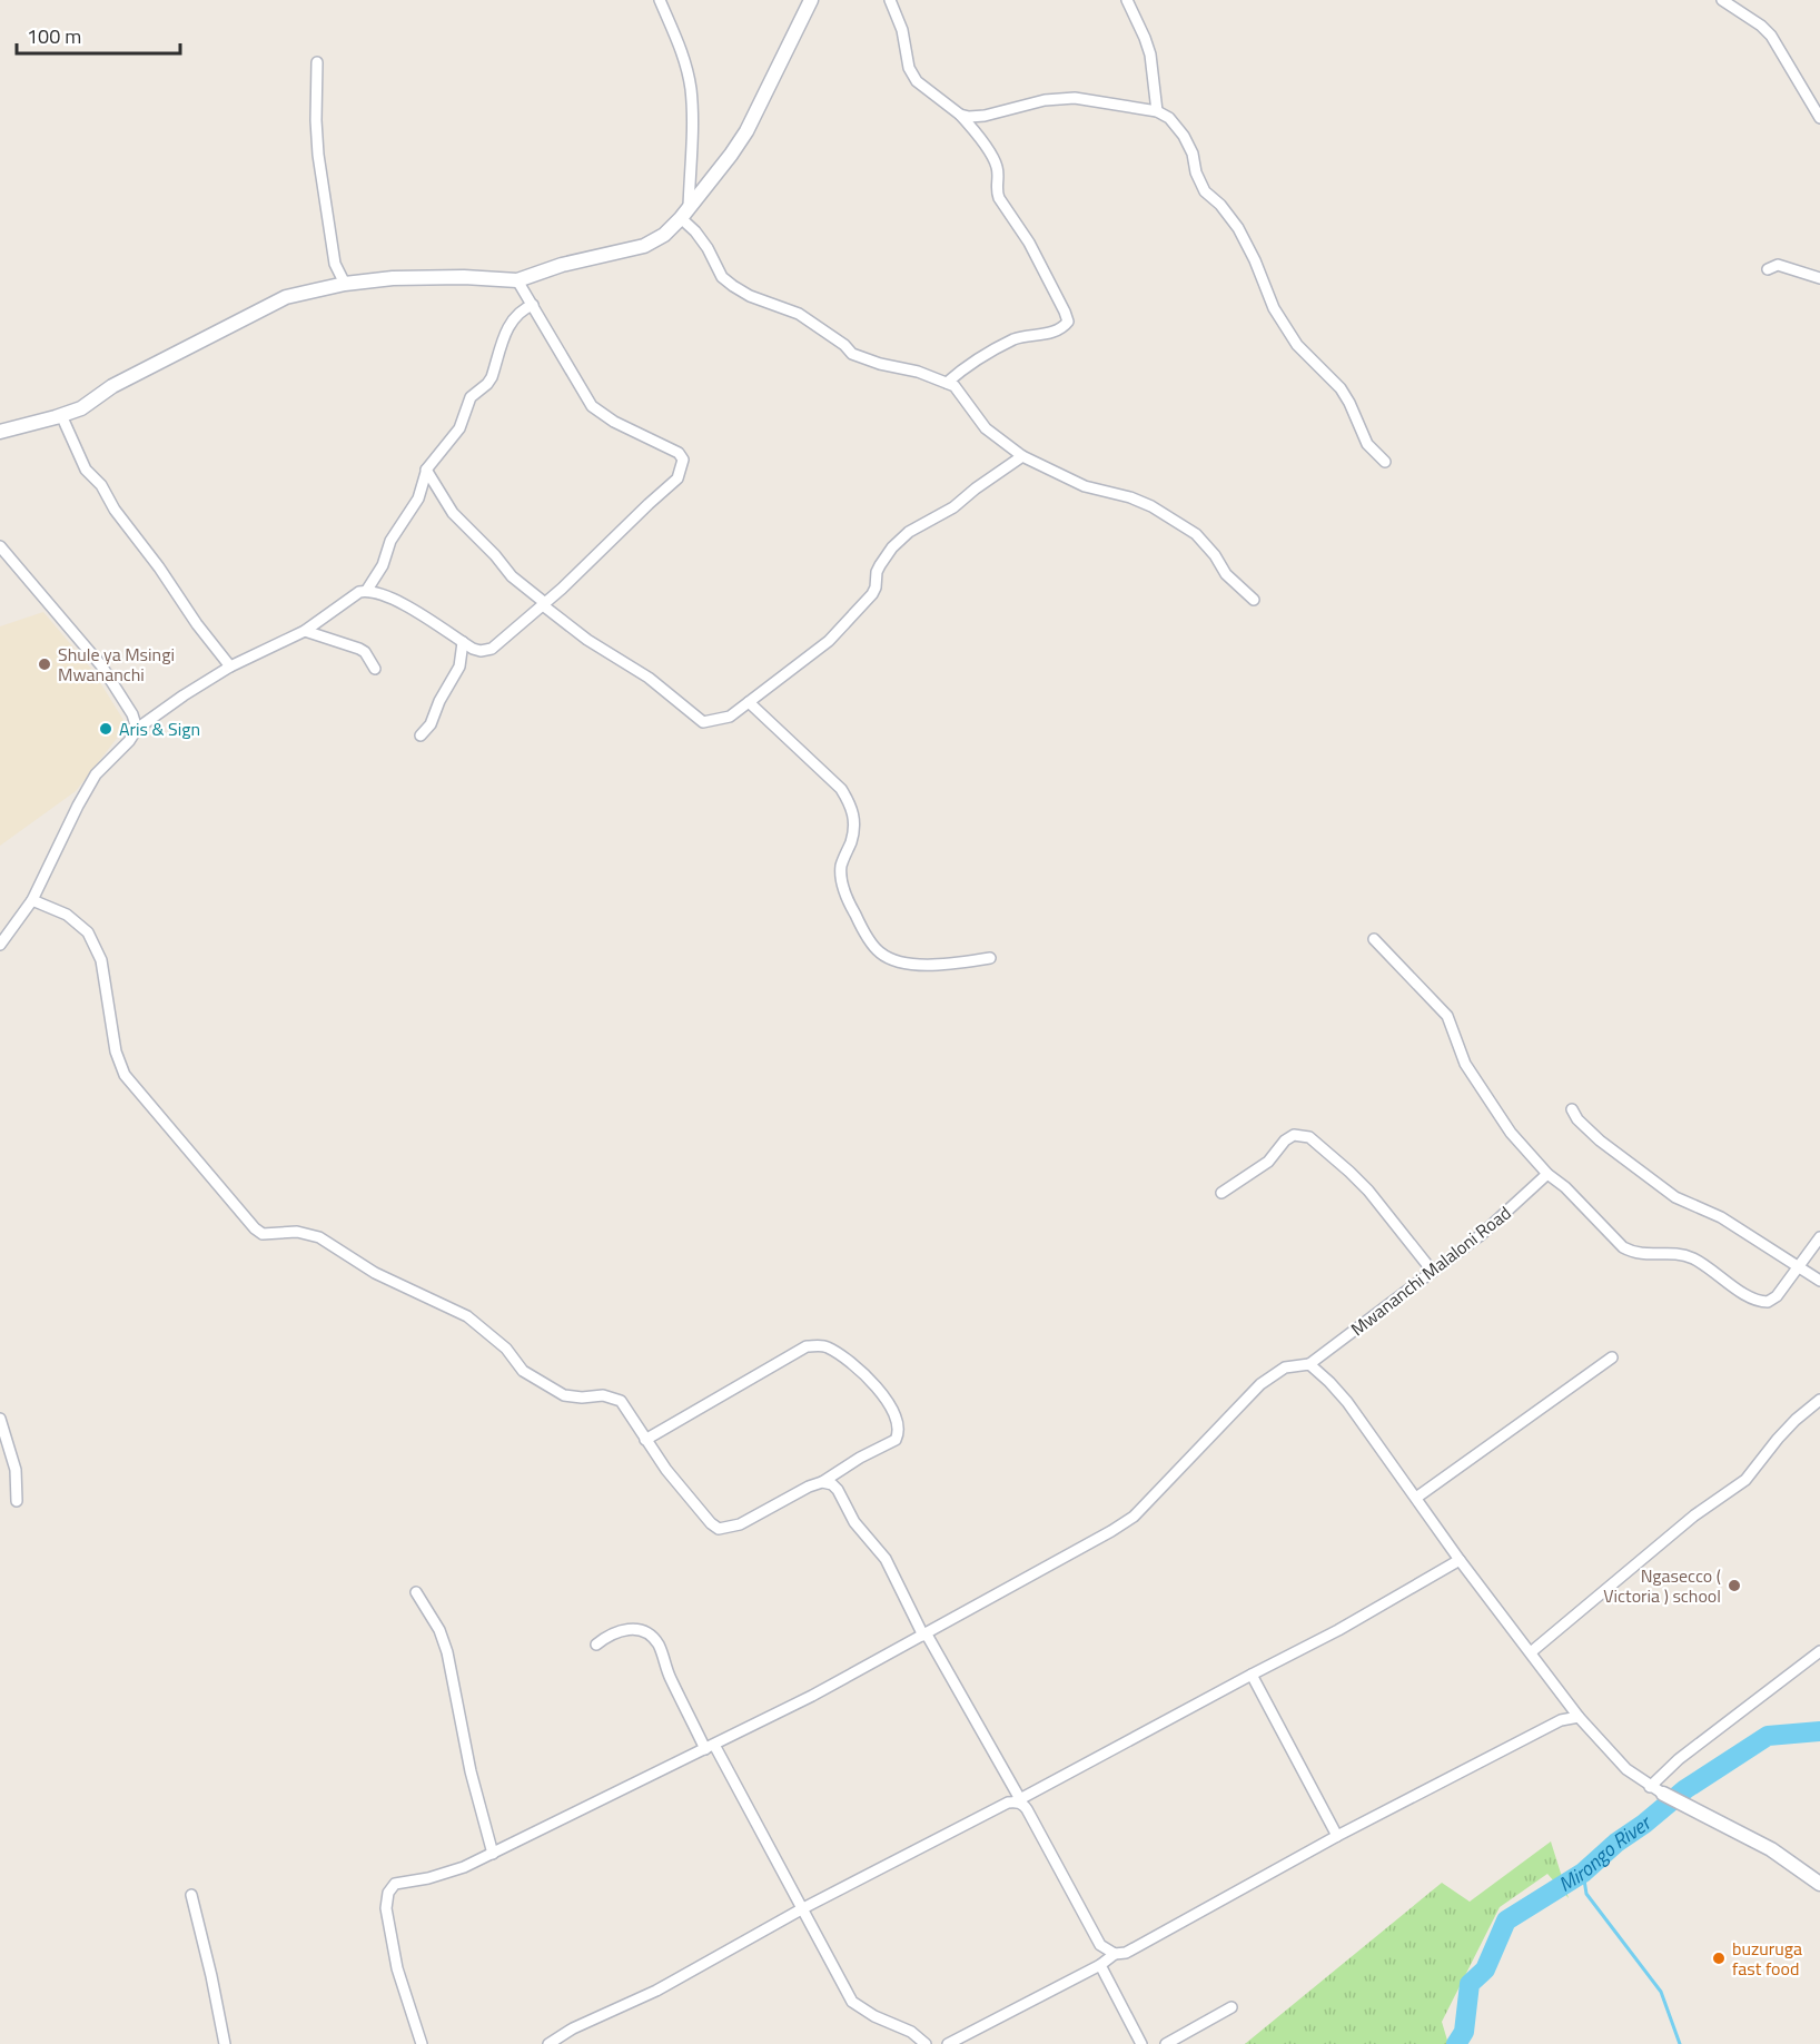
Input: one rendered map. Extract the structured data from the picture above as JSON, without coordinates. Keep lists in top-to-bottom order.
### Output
{
  "streets": {
    "street": ["Mwananchi Malaloni Road"]
  },
  "water": ["Mirongo River"],
  "places": [
    "Shule ya Msingi Mwananchi",
    "Aris & Sign",
    "Ngasecco ( Victoria ) school",
    "buzuruga fast food"
  ],
  "scale_bar": "100 m"
}
